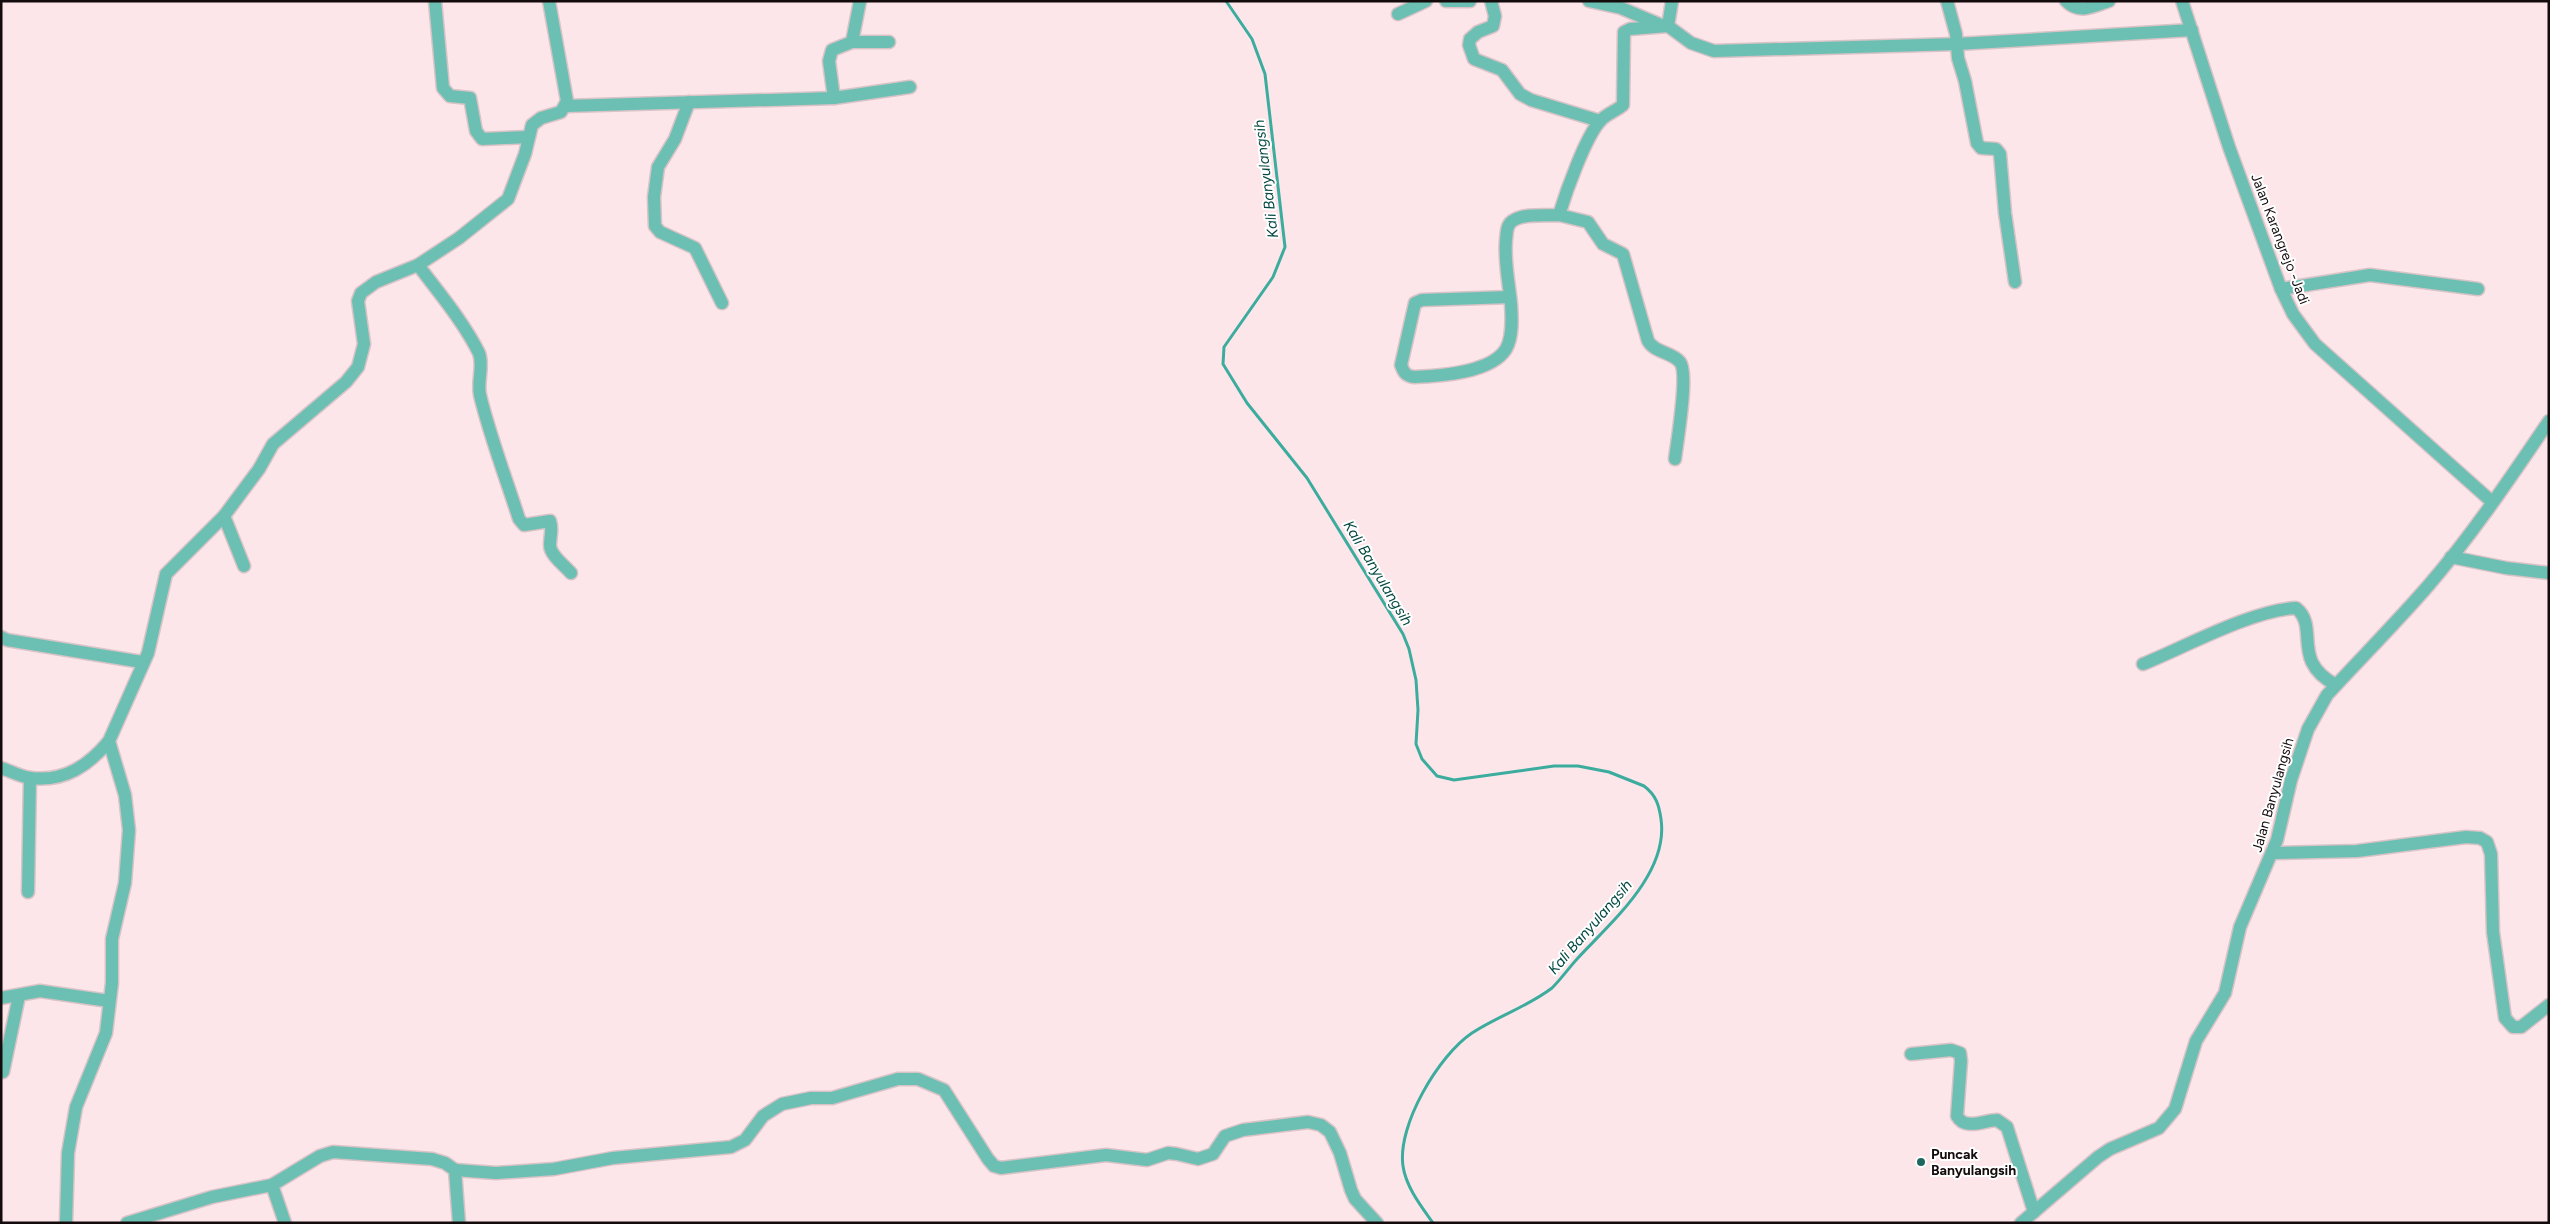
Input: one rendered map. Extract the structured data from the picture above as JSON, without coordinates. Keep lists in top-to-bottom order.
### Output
{
  "streets": {
    "street": ["Jalan Karangrejo -Jadi", "Jalan Banyulangsih"]
  },
  "crossings": [
    ["Jalan Karangrejo -Jadi", "Jalan Banyulangsih"]
  ],
  "water": ["Kali Banyulangsih"],
  "places": ["Puncak Banyulangsih"]
}
